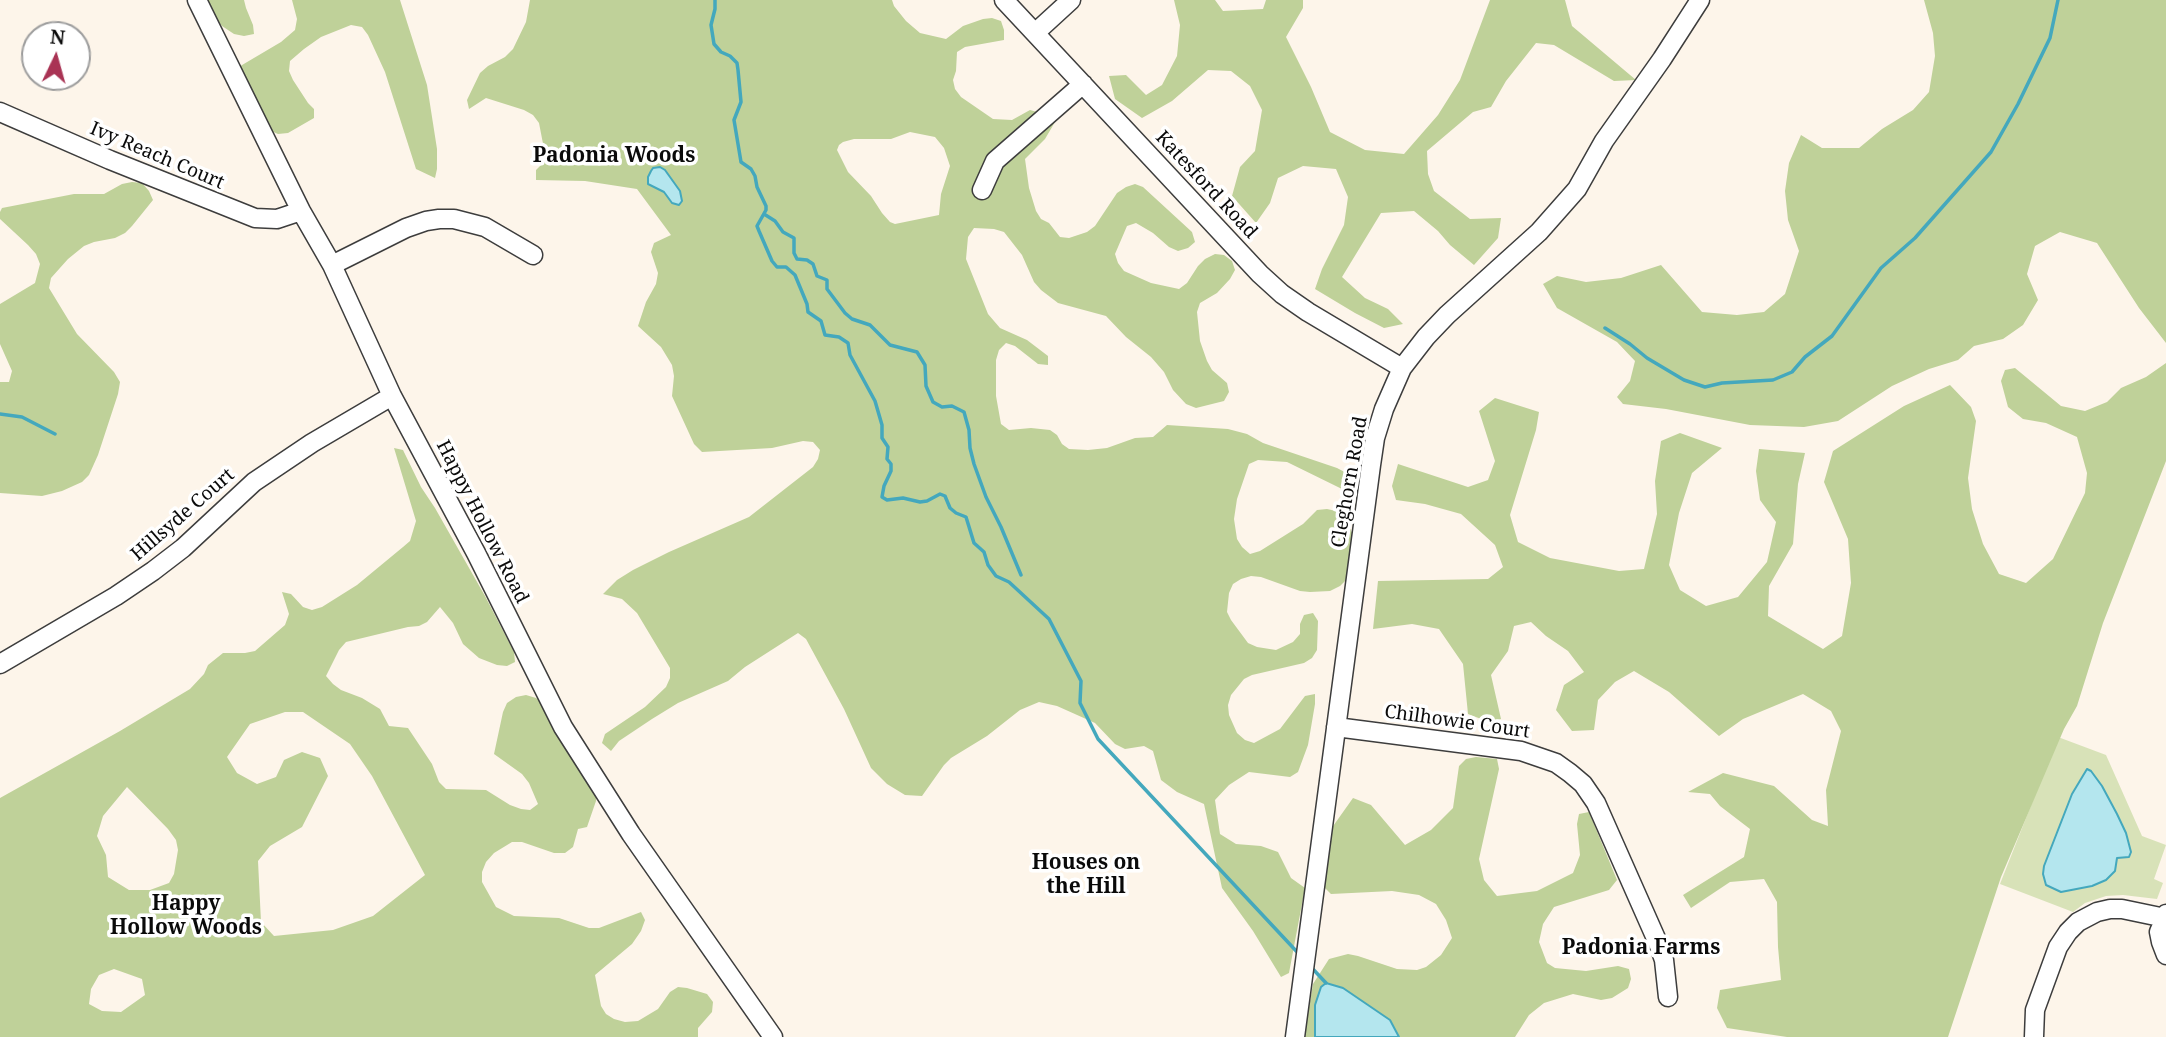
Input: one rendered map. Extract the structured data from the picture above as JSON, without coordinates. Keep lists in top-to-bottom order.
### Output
{
  "streets": {
    "street": [
      "Ivy Reach Court",
      "Katesford Road",
      "Cleghorn Road",
      "Hillsyde Court",
      "Happy Hollow Road",
      "Chilhowie Court"
    ]
  },
  "crossings": [
    ["Ivy Reach Court", "Happy Hollow Road"],
    ["Katesford Road", "Cleghorn Road"],
    ["Cleghorn Road", "Chilhowie Court"],
    ["Hillsyde Court", "Happy Hollow Road"]
  ],
  "districts": [
    "Padonia Woods",
    "Houses on the Hill",
    "Happy Hollow Woods",
    "Padonia Farms"
  ],
  "north": "top"
}
